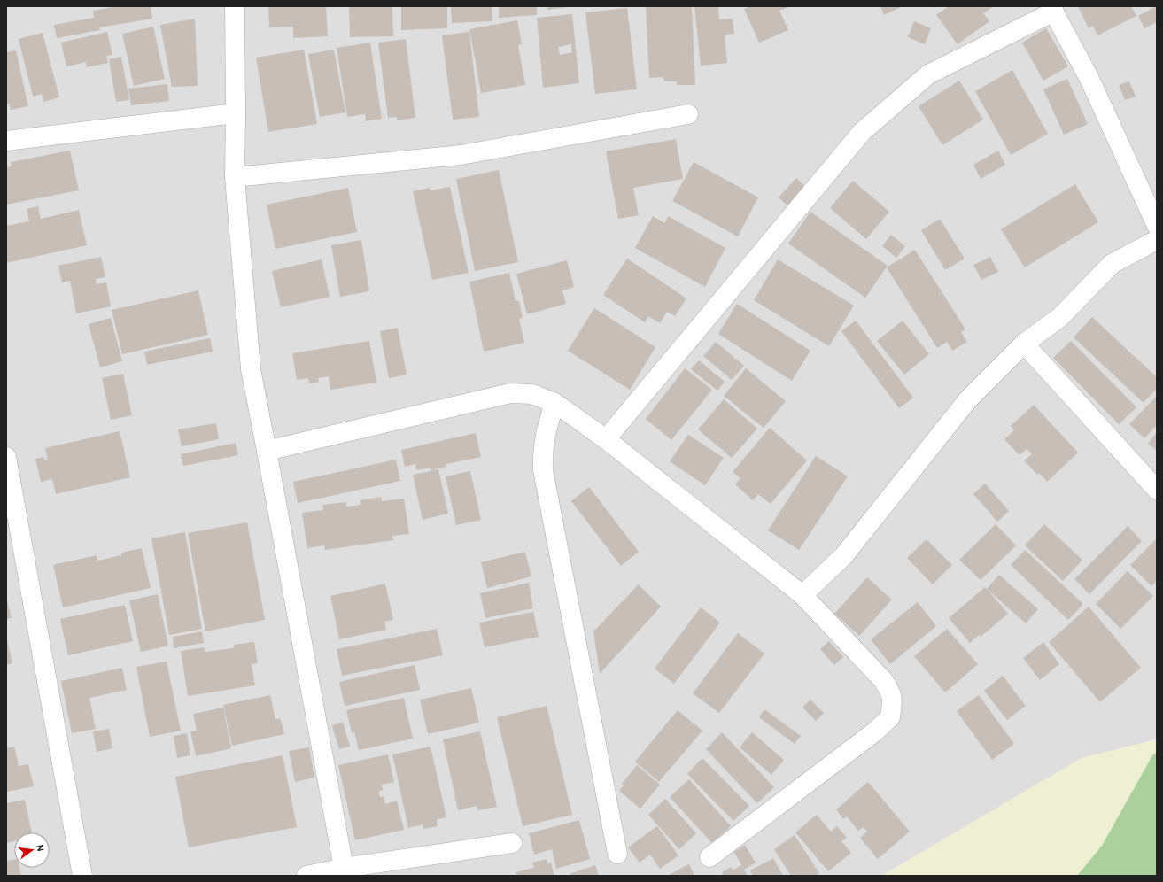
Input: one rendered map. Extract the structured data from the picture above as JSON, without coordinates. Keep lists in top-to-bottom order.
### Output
{
  "north": "right"
}
